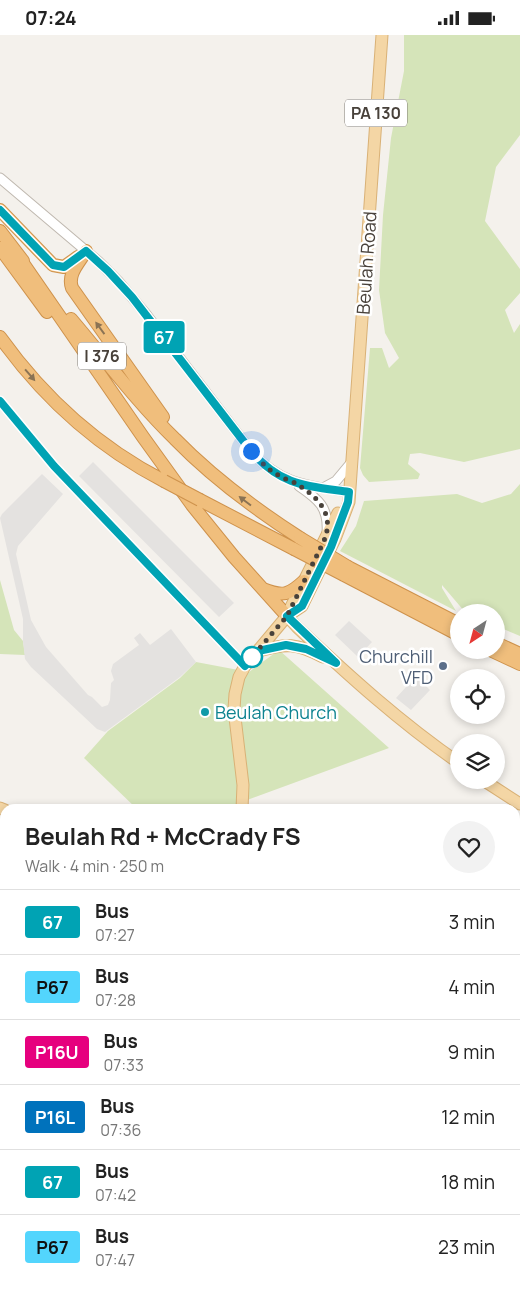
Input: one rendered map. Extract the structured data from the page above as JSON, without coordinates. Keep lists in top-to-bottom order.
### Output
{
  "streets": {
    "highway": ["I 376"],
    "main road": ["PA 130", "Beulah Road"]
  },
  "places": ["Churchill VFD", "Beulah Church"],
  "lines": ["bus line 67"],
  "north": "bottom left",
  "page": {
    "status": "07:24",
    "on_map": "67",
    "heading": ["Beulah Rd + McCrady FS", "Walk · 4 min · 250 m"],
    "list": [
      {
        "mark": "67",
        "name": "Bus",
        "note": "07:27",
        "value": "3 min"
      },
      {
        "mark": "P67",
        "name": "Bus",
        "note": "07:28",
        "value": "4 min"
      },
      {
        "mark": "P16U",
        "name": "Bus",
        "note": "07:33",
        "value": "9 min"
      },
      {
        "mark": "P16L",
        "name": "Bus",
        "note": "07:36",
        "value": "12 min"
      },
      {
        "mark": "67",
        "name": "Bus",
        "note": "07:42",
        "value": "18 min"
      },
      {
        "mark": "P67",
        "name": "Bus",
        "note": "07:47",
        "value": "23 min"
      }
    ]
  }
}
